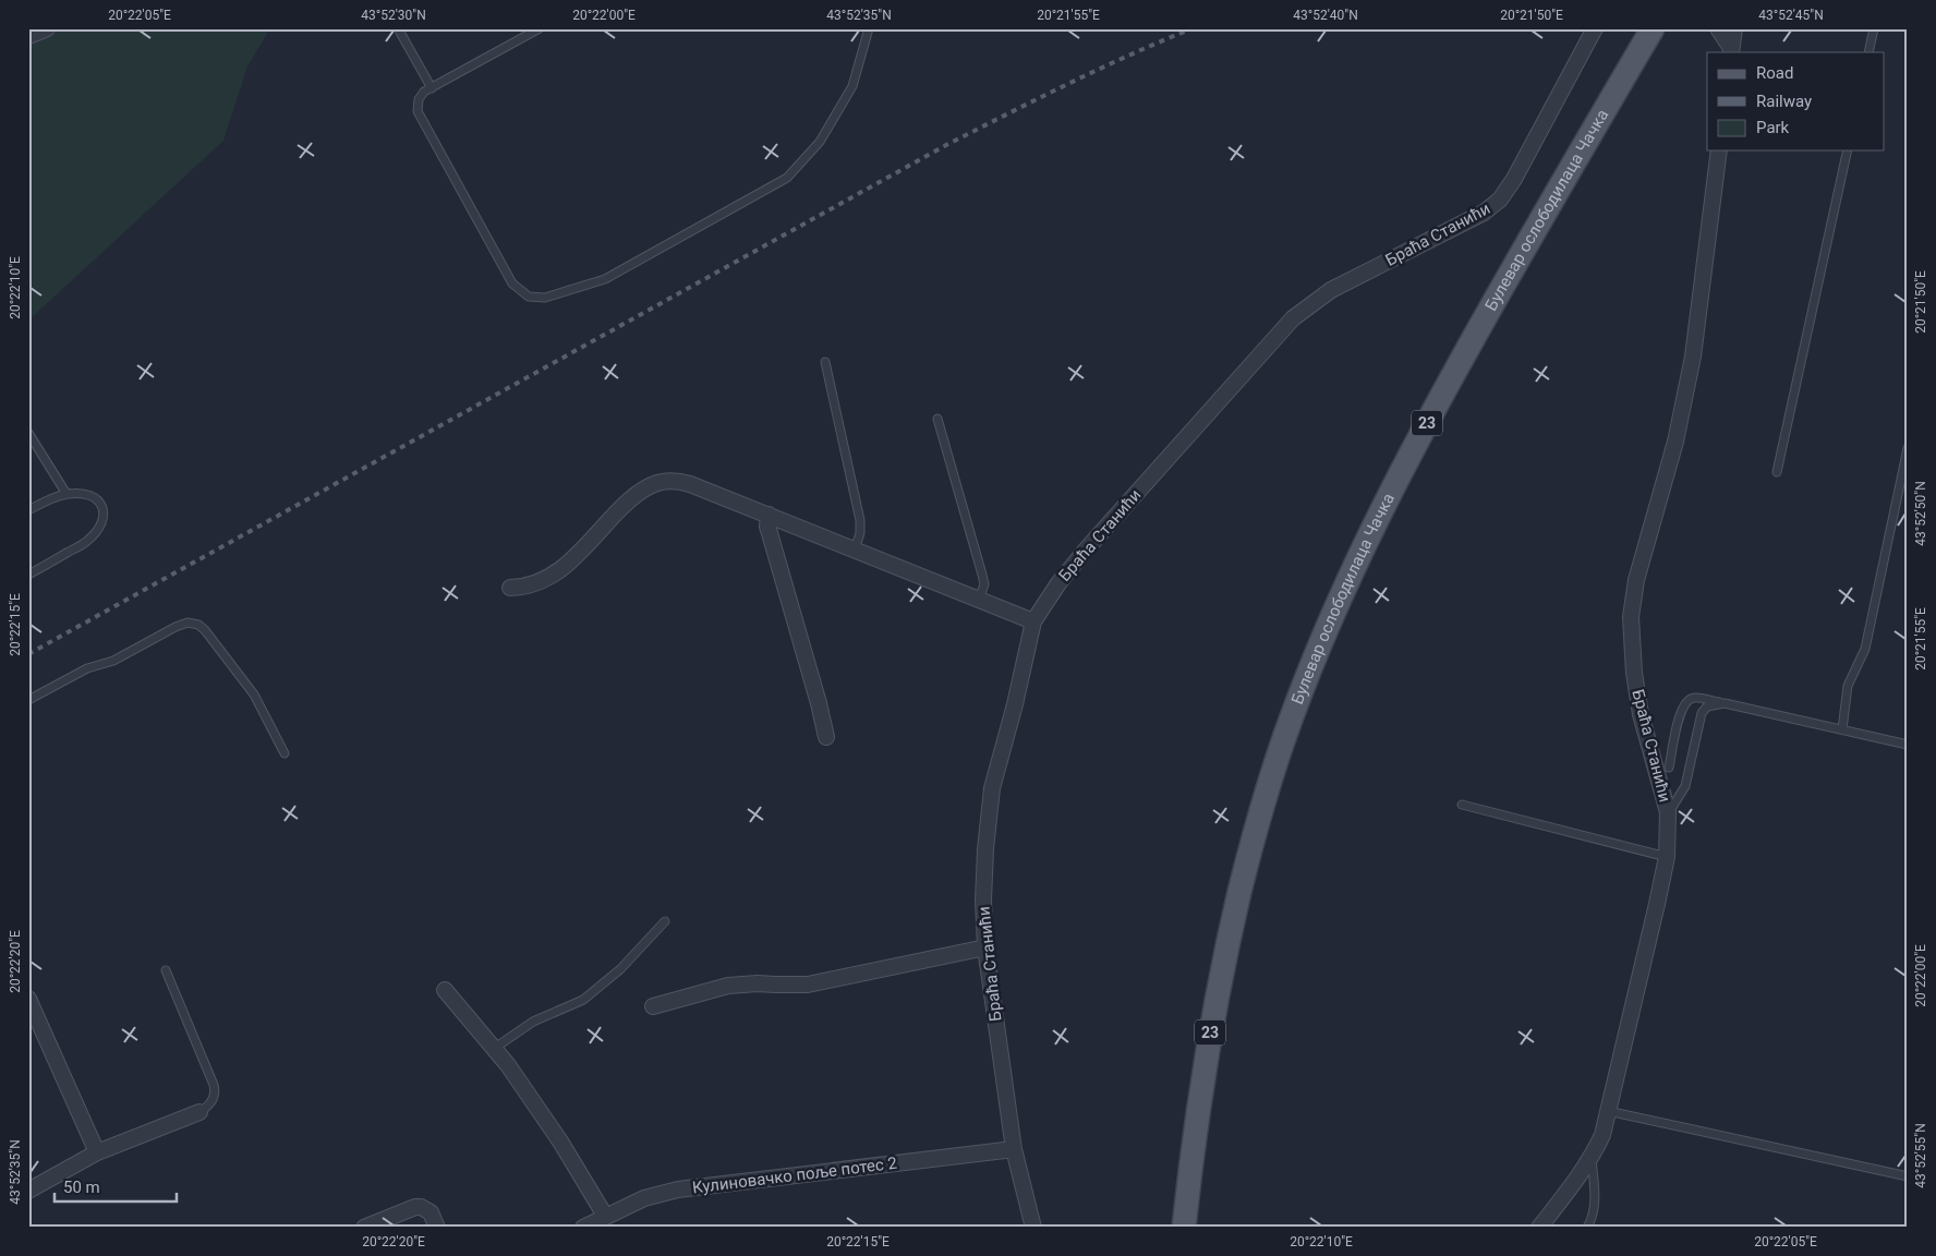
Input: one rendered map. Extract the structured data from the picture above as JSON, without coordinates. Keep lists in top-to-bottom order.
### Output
{
  "streets": {
    "main road": ["Булевар ослободилаца Чачка", "23"],
    "street": ["Браћа Станићи", "Кулиновачко поље потес 2"]
  },
  "crossings": [
    ["Браћа Станићи", "Кулиновачко поље потес 2"]
  ],
  "legend": ["Road", "Railway", "Park"],
  "scale_bar": "50 m",
  "coordinates": [
    "20°22'05\"E",
    "43°52'30\"N",
    "20°22'00\"E",
    "43°52'35\"N",
    "20°21'55\"E",
    "43°52'40\"N",
    "20°21'50\"E",
    "43°52'45\"N",
    "20°22'10\"E",
    "43°52'50\"N",
    "20°22'15\"E",
    "20°22'20\"E",
    "43°52'55\"N"
  ]
}
